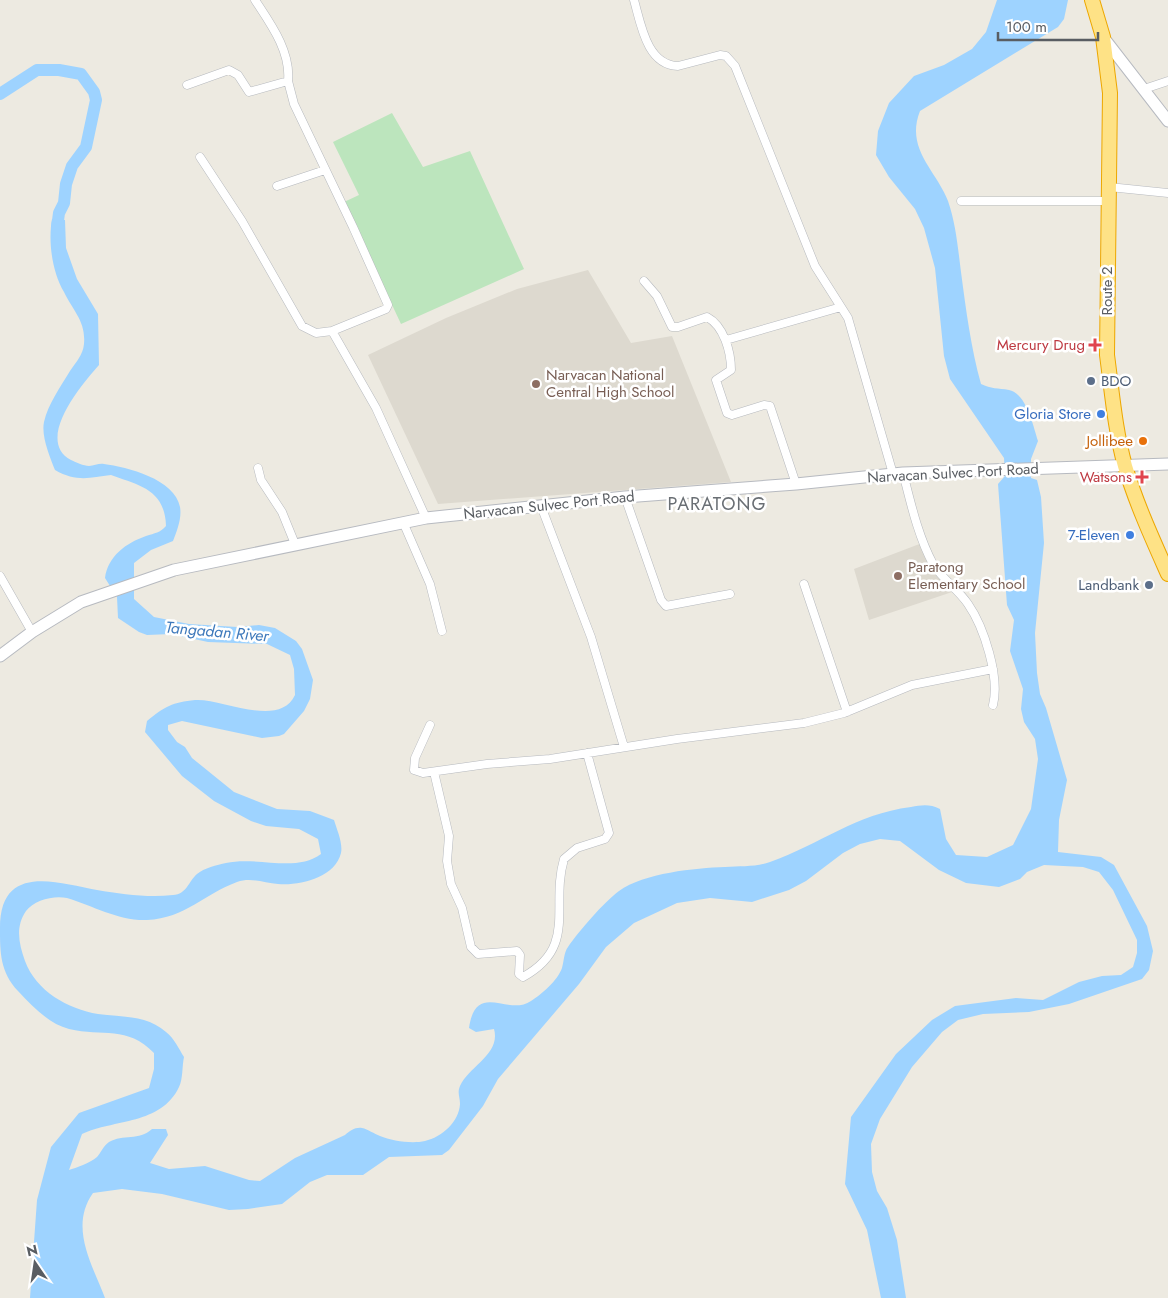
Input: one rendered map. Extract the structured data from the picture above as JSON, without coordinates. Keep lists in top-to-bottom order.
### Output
{
  "streets": {
    "highway": ["Route 2"],
    "street": ["Narvacan Sulvec Port Road"]
  },
  "crossings": [
    ["Route 2", "Narvacan Sulvec Port Road"]
  ],
  "districts": ["PARATONG"],
  "water": ["Tangadan River"],
  "places": {
    "health": ["Mercury Drug", "Watsons"],
    "other": [
      "BDO",
      "Narvacan National Central High School",
      "Gloria Store",
      "Jollibee",
      "7-Eleven",
      "Paratong Elementary School",
      "Landbank"
    ]
  },
  "scale_bar": "100 m",
  "north": "top"
}
